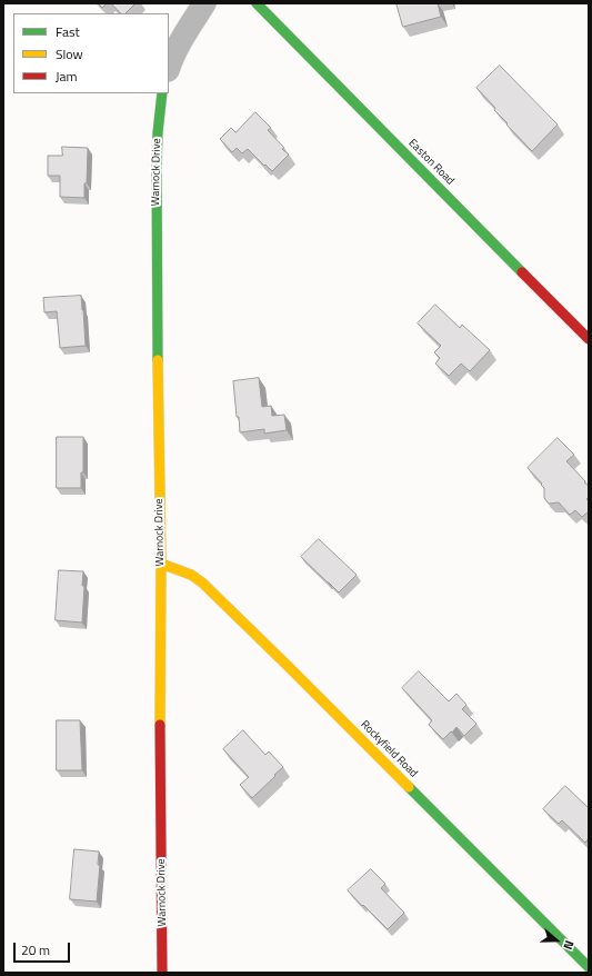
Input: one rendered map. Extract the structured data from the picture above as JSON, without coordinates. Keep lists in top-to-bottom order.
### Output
{
  "streets": {
    "street": ["Easton Road", "Warnock Drive", "Rockyfield Road"]
  },
  "crossings": [
    ["Warnock Drive", "Rockyfield Road"]
  ],
  "legend": ["Fast", "Slow", "Jam"],
  "scale_bar": "20 m",
  "north": "right"
}
